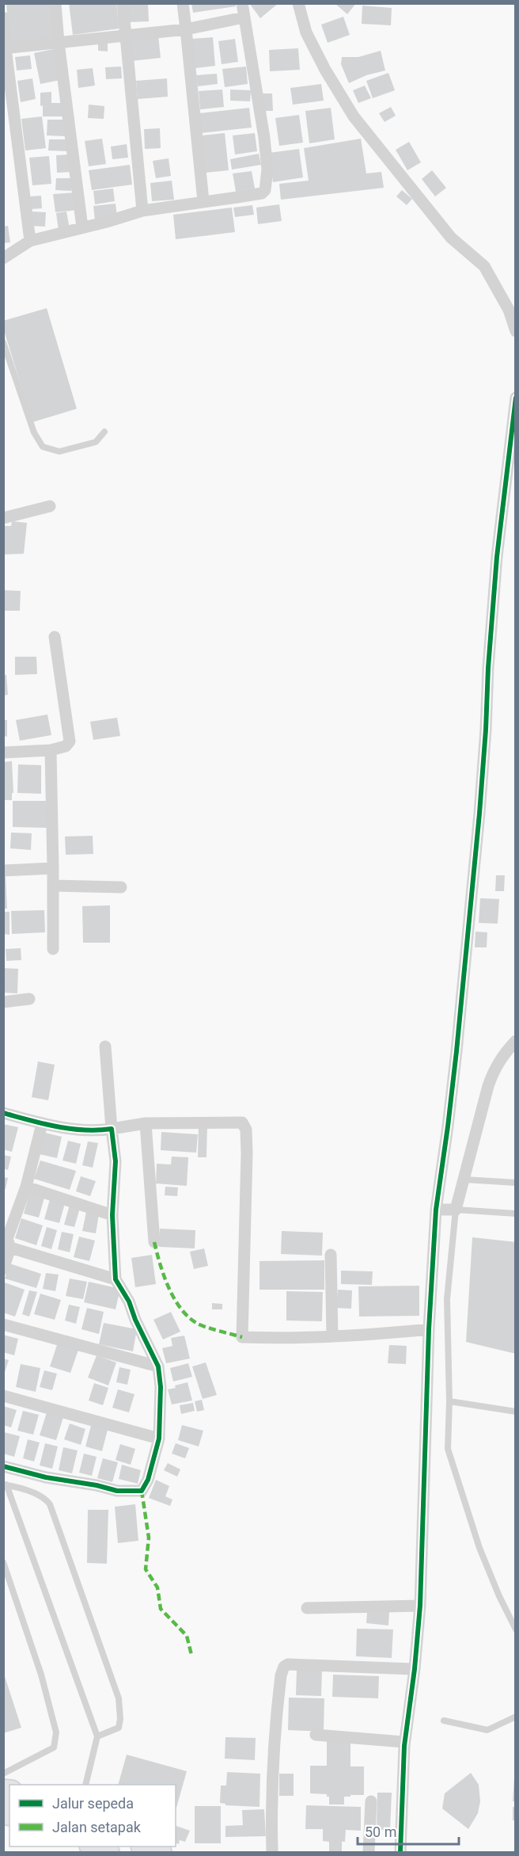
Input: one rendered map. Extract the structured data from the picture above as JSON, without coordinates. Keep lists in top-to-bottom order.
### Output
{
  "legend": ["Jalur sepeda", "Jalan setapak"],
  "scale_bar": "50 m"
}
